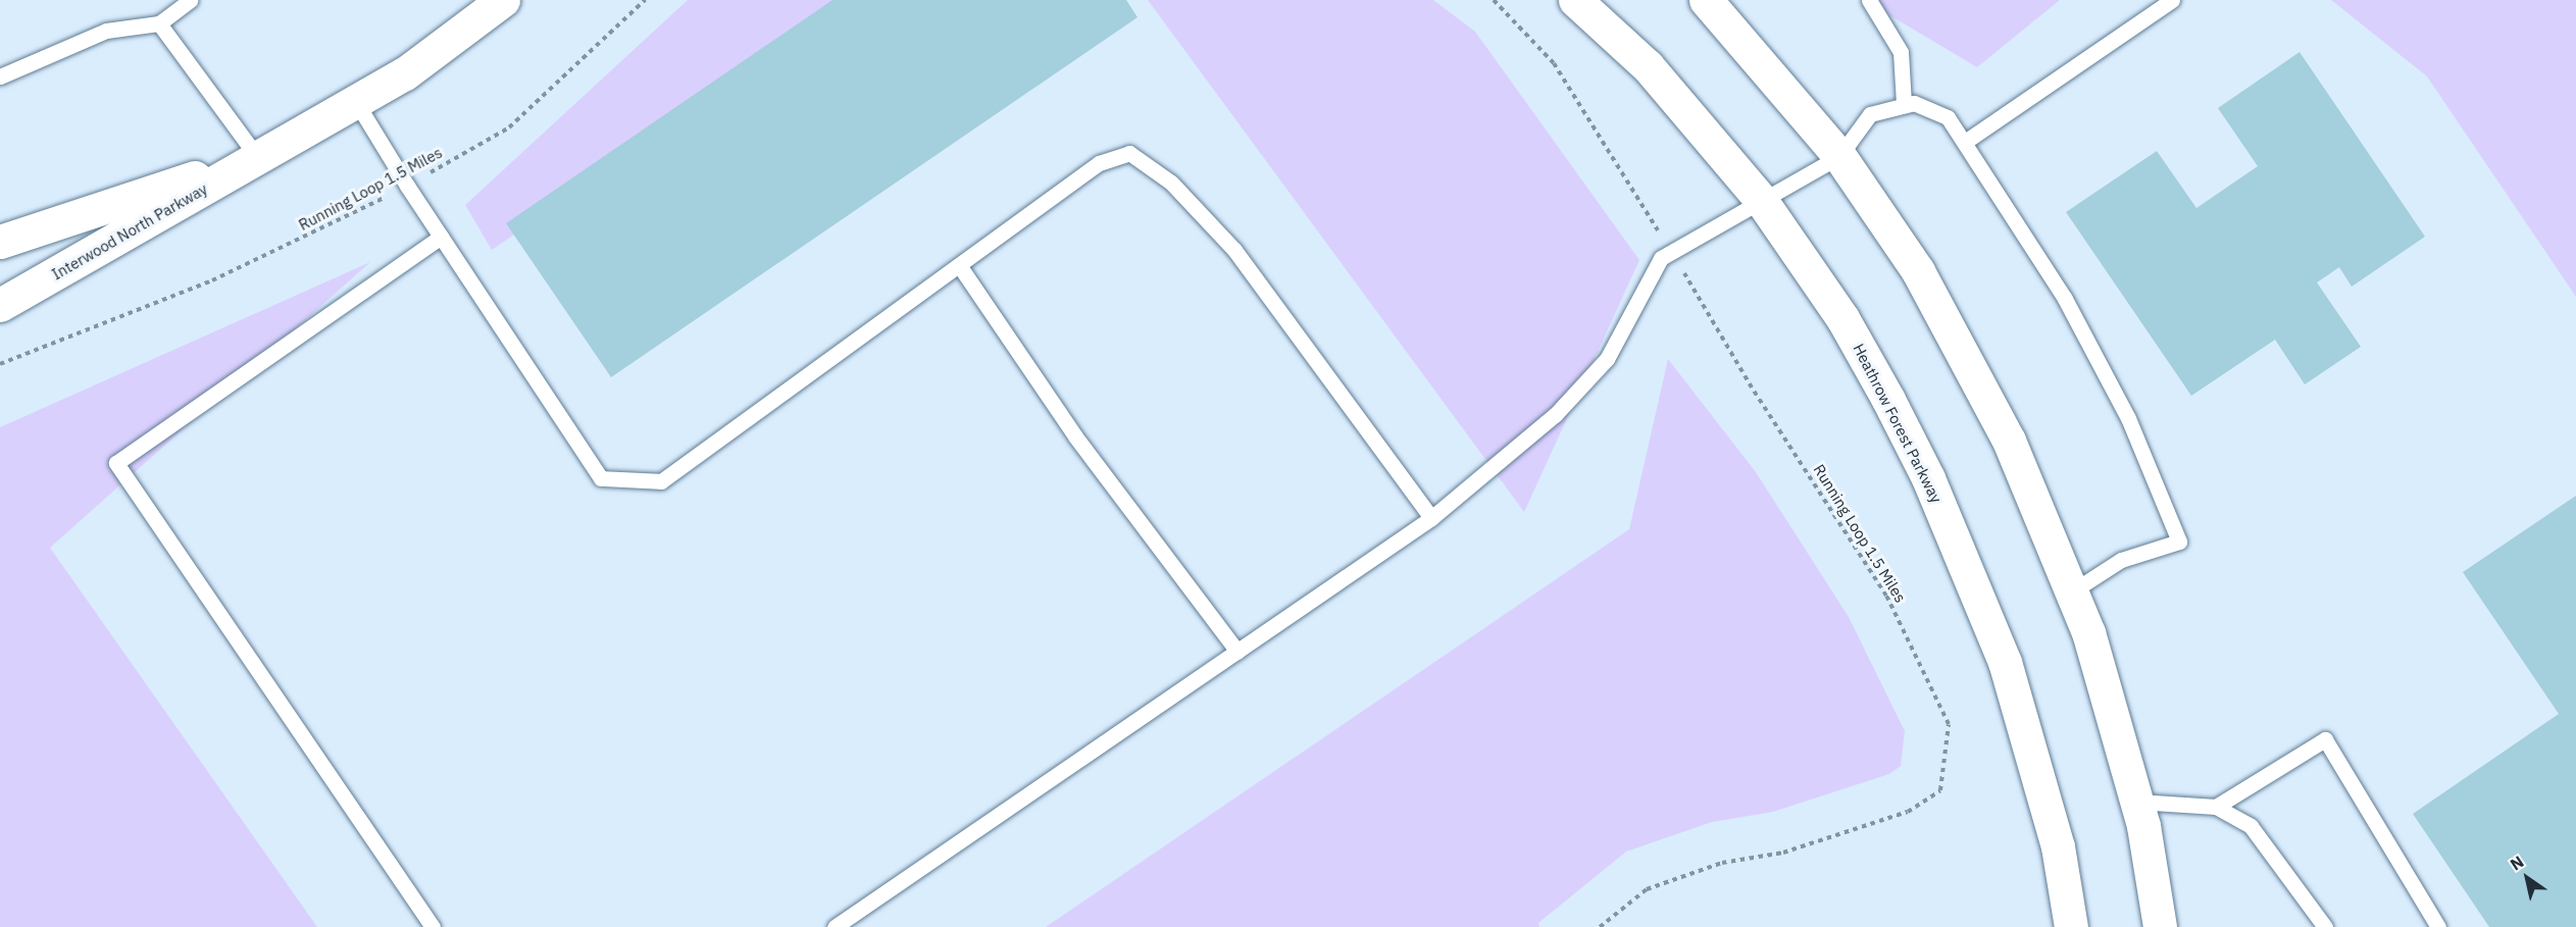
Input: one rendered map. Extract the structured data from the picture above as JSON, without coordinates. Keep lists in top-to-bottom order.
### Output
{
  "streets": {
    "street": ["Interwood North Parkway", "Heathrow Forest Parkway"],
    "path": ["Running Loop 1.5 Miles"]
  },
  "north": "top left"
}
